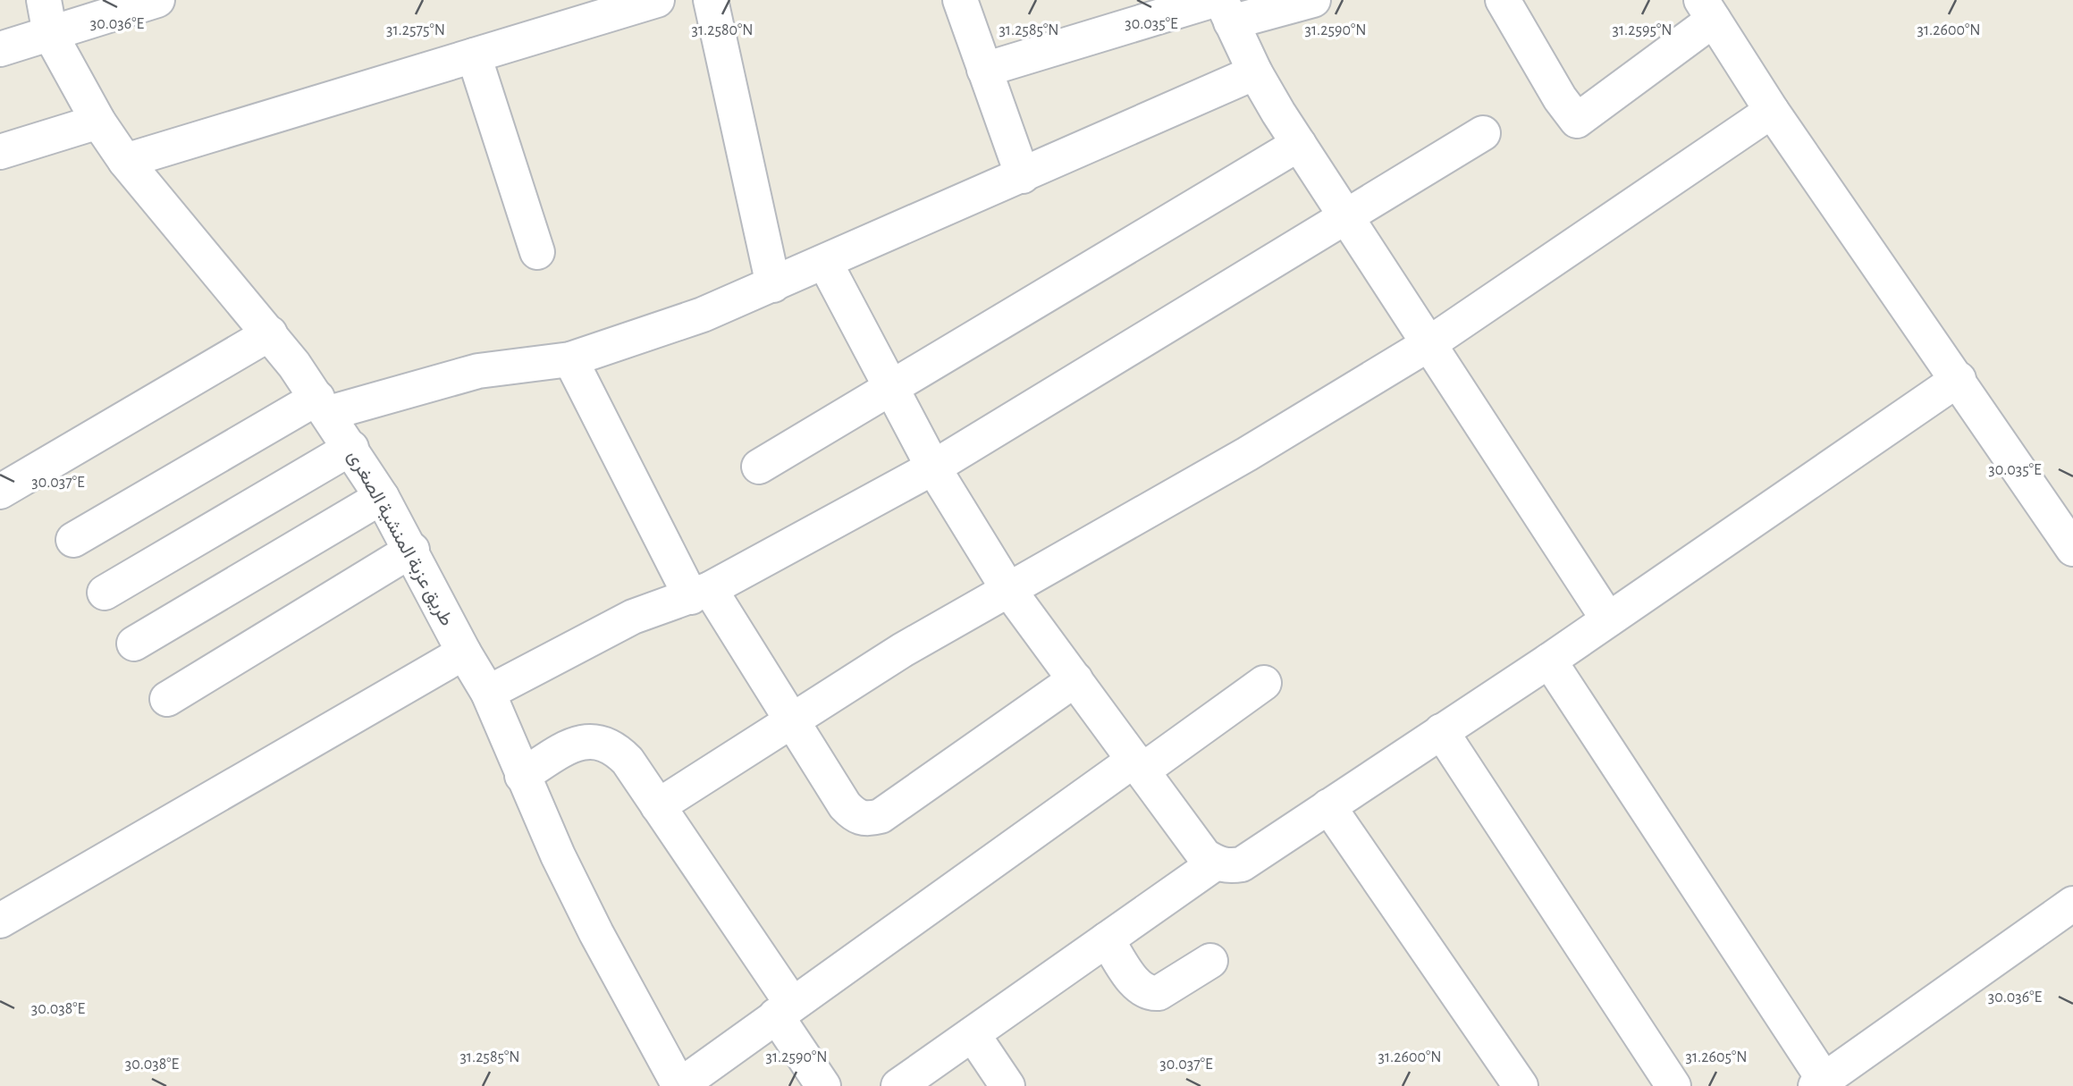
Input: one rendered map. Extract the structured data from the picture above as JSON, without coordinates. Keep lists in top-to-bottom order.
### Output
{
  "streets": {
    "street": ["طريق عزبة المنشية الصغرى"]
  },
  "coordinates": [
    "30.035°E",
    "30.036°E",
    "31.2575°N",
    "31.2580°N",
    "31.2585°N",
    "31.2590°N",
    "31.2595°N",
    "31.2600°N",
    "30.037°E",
    "30.038°E",
    "31.2605°N"
  ]
}
